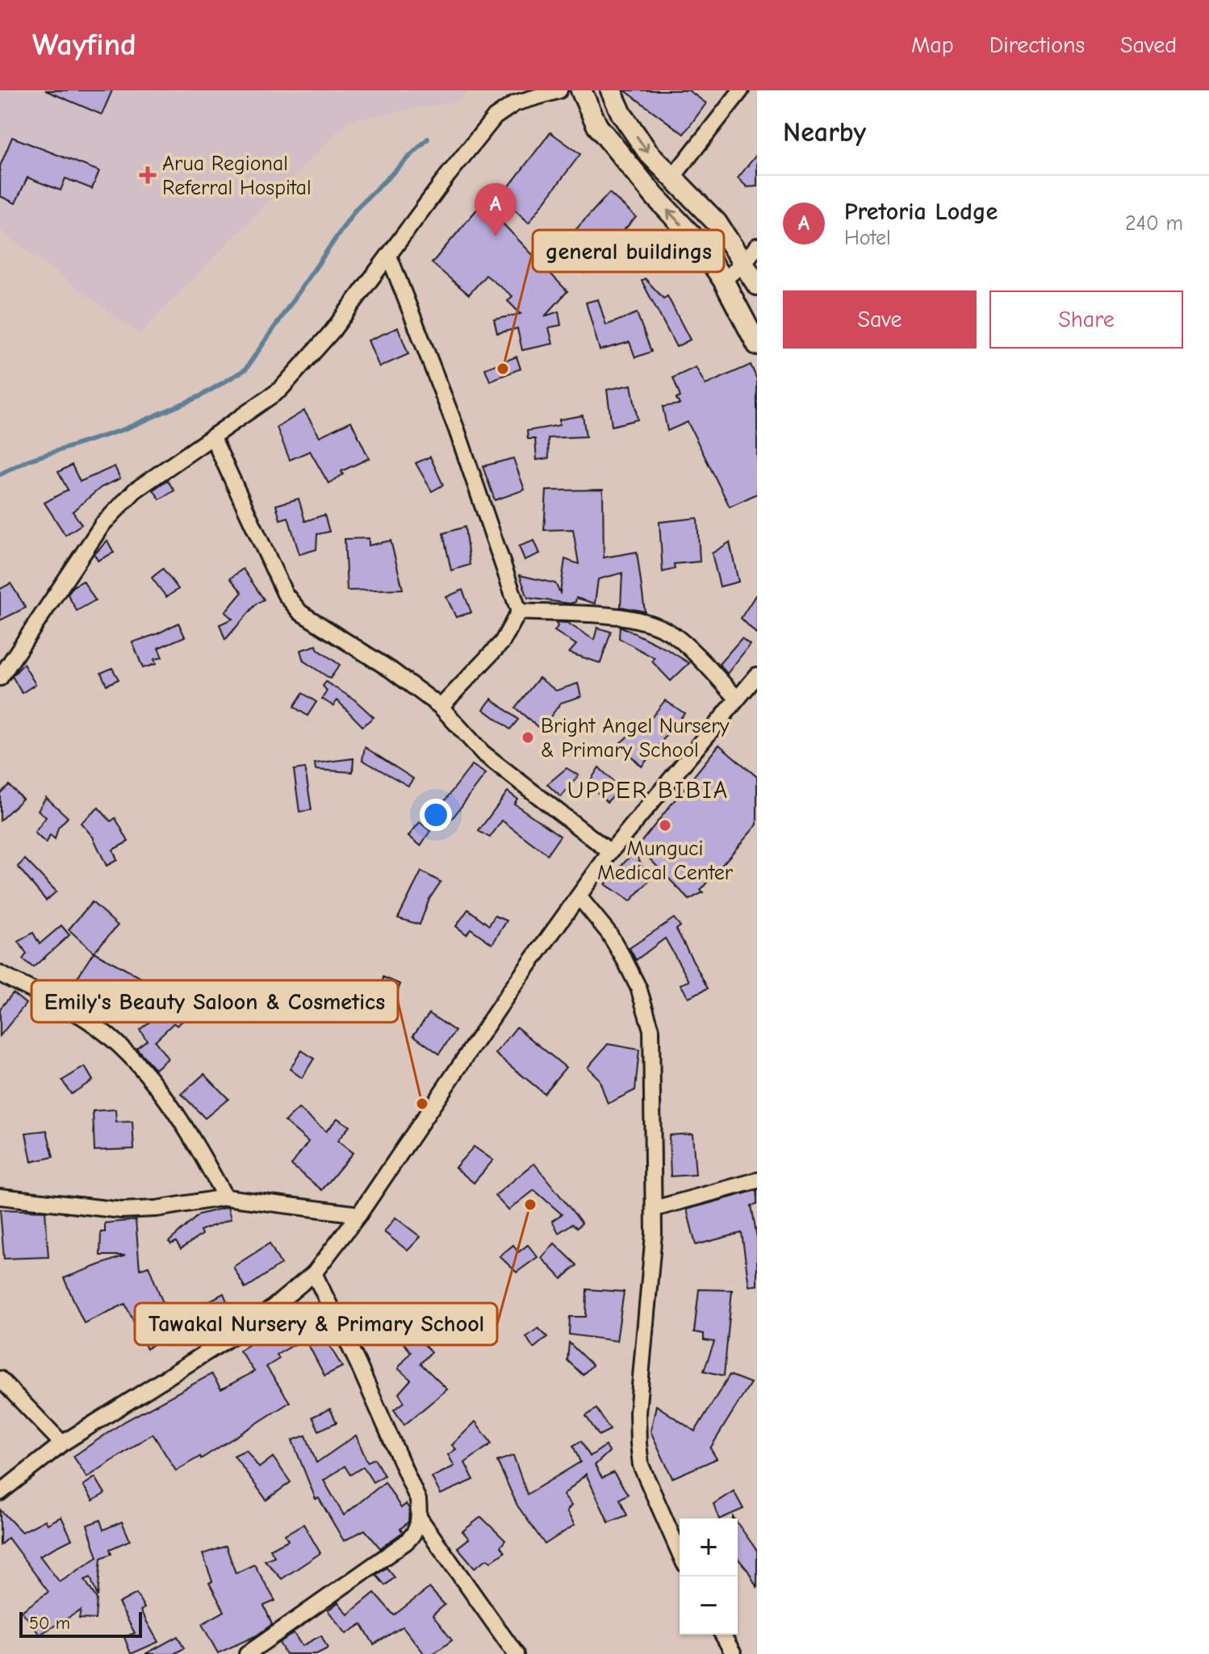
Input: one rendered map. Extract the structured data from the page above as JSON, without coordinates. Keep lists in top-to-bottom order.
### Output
{
  "districts": ["UPPER BIBIA"],
  "places": {
    "health": ["Arua Regional Referral Hospital"],
    "other": [
      "general buildings",
      "Bright Angel Nursery & Primary School",
      "Munguci Medical Center",
      "Emily's Beauty Saloon & Cosmetics",
      "Tawakal Nursery & Primary School"
    ]
  },
  "scale_bar": "50 m",
  "page": {
    "header": "Wayfind",
    "nav": ["Map", "Directions", "Saved"],
    "heading": "Nearby",
    "list": [
      {
        "mark": "A",
        "name": "Pretoria Lodge",
        "note": "Hotel",
        "value": "240 m"
      }
    ],
    "pins": "A",
    "buttons": ["Save", "Share"],
    "map_buttons": ["+", "−"],
    "scale": "50 m"
  }
}
